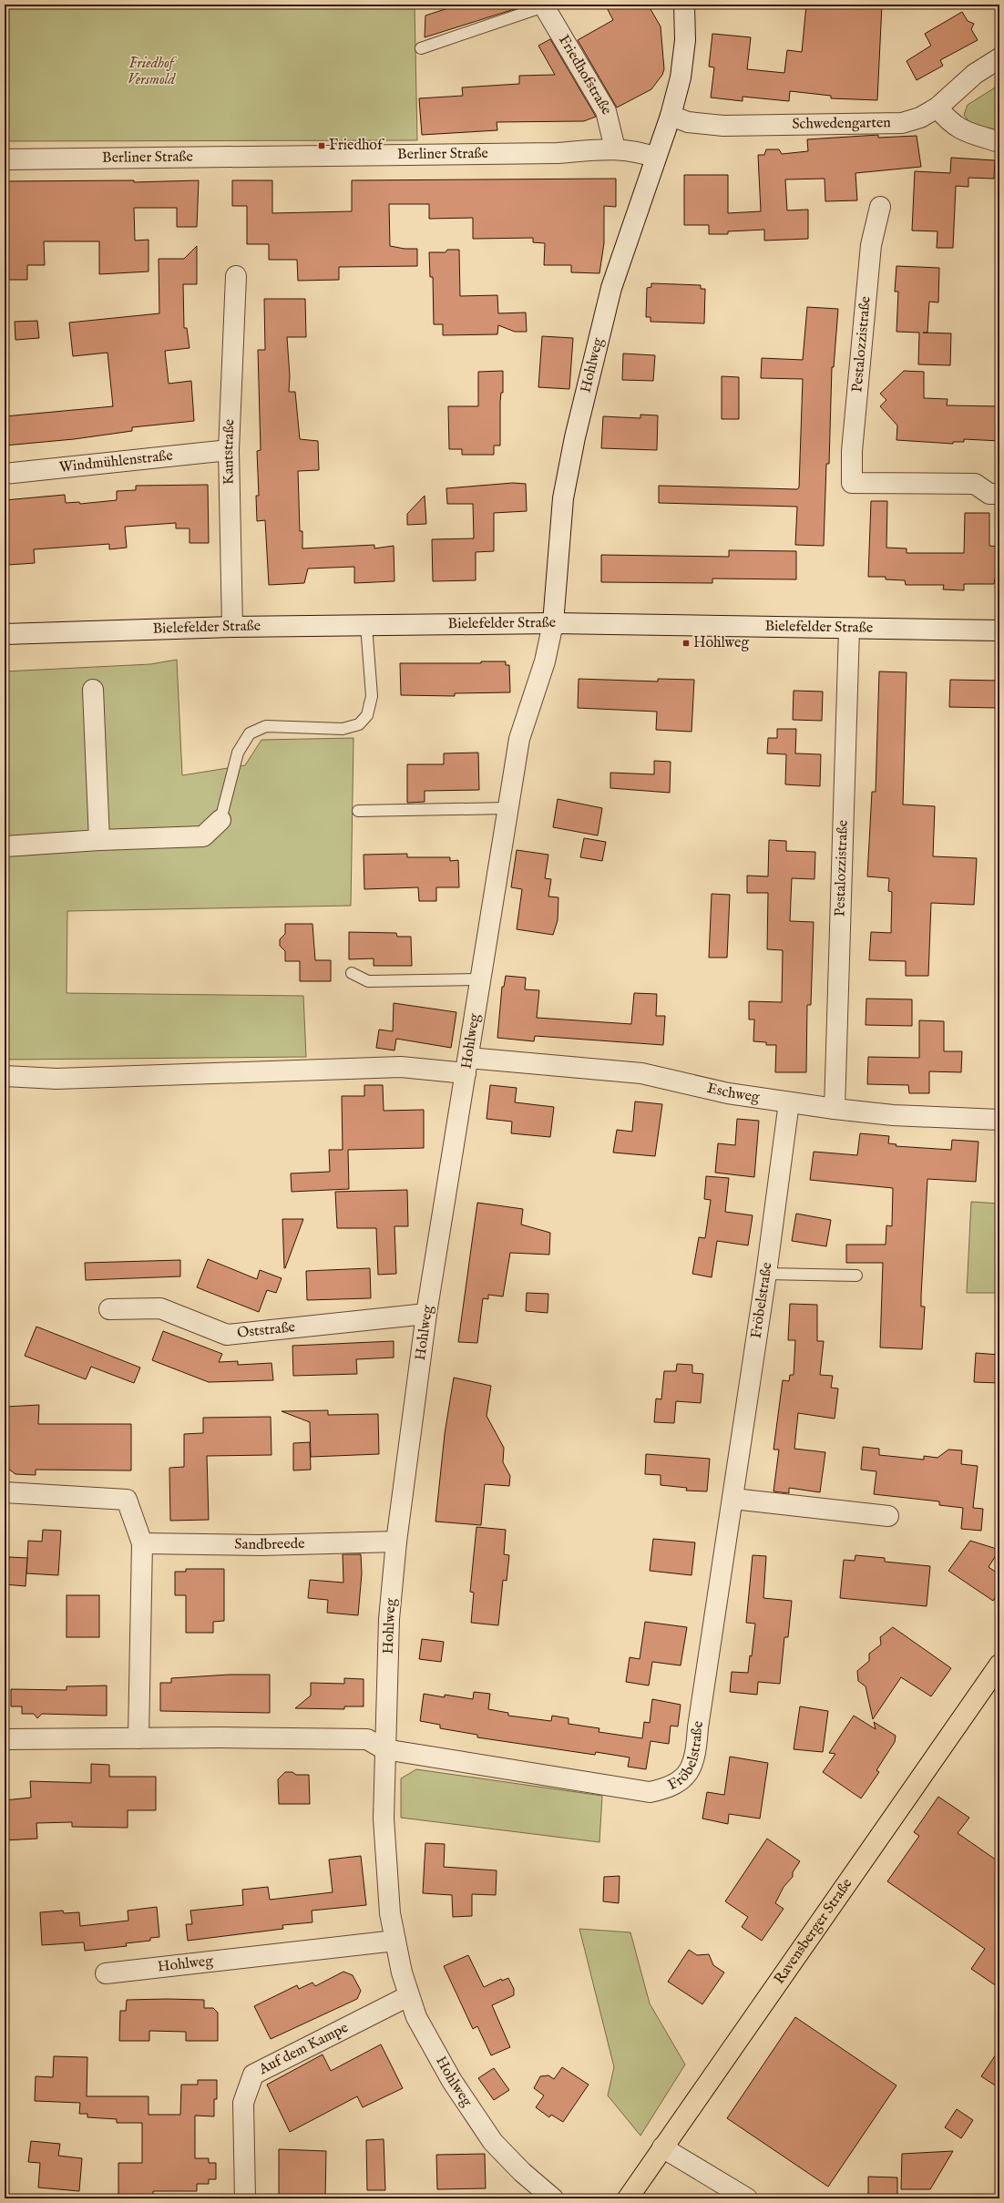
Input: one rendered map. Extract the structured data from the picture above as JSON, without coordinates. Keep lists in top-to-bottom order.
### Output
{
  "streets": {
    "main road": ["Ravensberger Straße"],
    "street": [
      "Friedhofstraße",
      "Schwedengarten",
      "Berliner Straße",
      "Pestalozzistraße",
      "Hohlweg",
      "Kantstraße",
      "Windmühlenstraße",
      "Bielefelder Straße",
      "Eschweg",
      "Fröbelstraße",
      "Oststraße",
      "Sandbreede",
      "Auf dem Kampe"
    ]
  },
  "crossings": [
    ["Friedhofstraße", "Berliner Straße"],
    ["Berliner Straße", "Hohlweg"],
    ["Pestalozzistraße", "Bielefelder Straße"],
    ["Pestalozzistraße", "Eschweg"],
    ["Hohlweg", "Bielefelder Straße"],
    ["Hohlweg", "Eschweg"],
    ["Hohlweg", "Fröbelstraße"],
    ["Hohlweg", "Oststraße"],
    ["Hohlweg", "Sandbreede"],
    ["Hohlweg", "Auf dem Kampe"],
    ["Kantstraße", "Windmühlenstraße"],
    ["Kantstraße", "Bielefelder Straße"],
    ["Eschweg", "Fröbelstraße"]
  ],
  "parks": ["Friedhof Versmold"],
  "places": {
    "transit": ["Friedhof", "Hohlweg"]
  }
}
